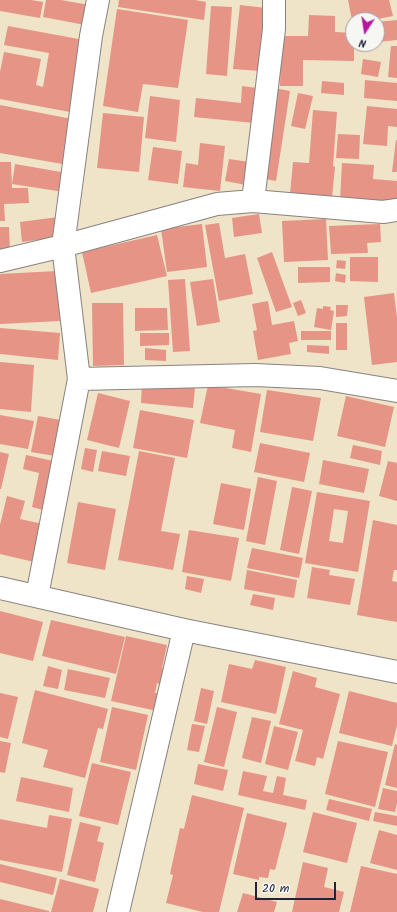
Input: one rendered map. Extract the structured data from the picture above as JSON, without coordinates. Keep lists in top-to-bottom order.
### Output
{
  "scale_bar": "20 m",
  "north": "bottom"
}
